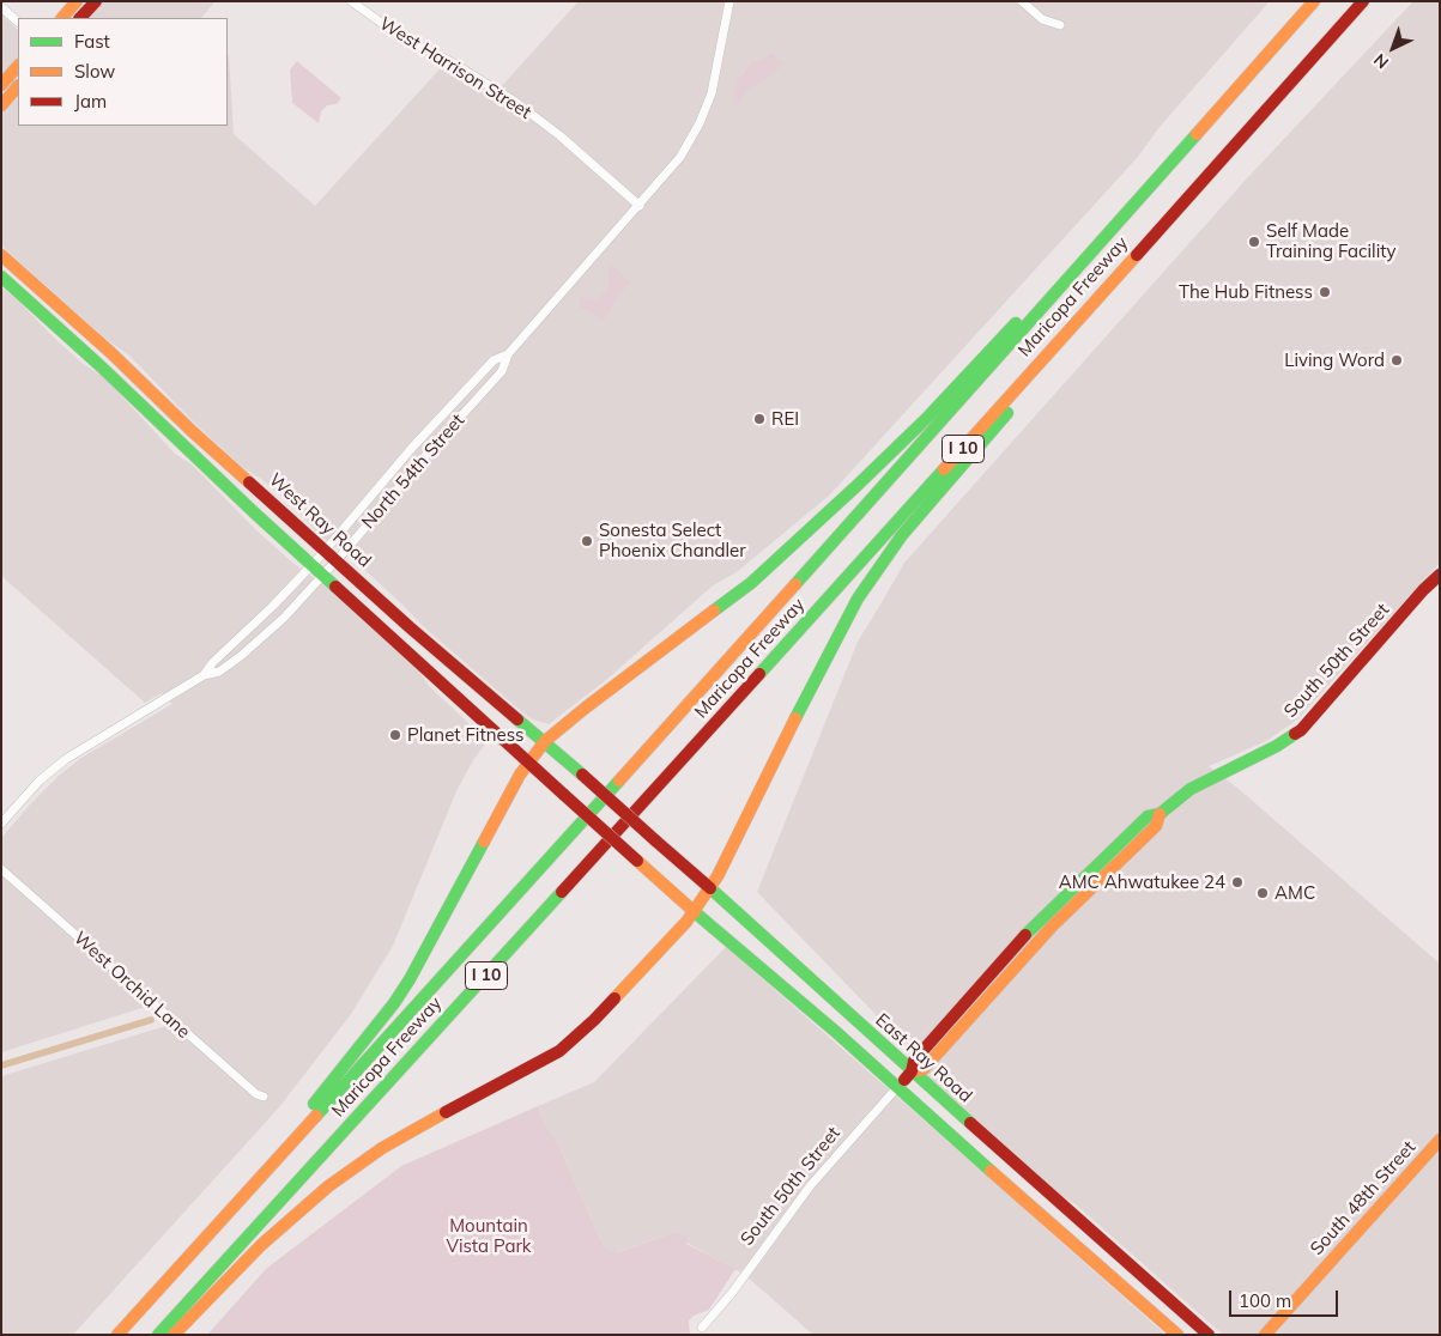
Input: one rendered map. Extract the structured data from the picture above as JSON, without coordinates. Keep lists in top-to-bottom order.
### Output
{
  "streets": {
    "main road": [
      "Maricopa Freeway",
      "I 10",
      "West Ray Road",
      "South 50th Street",
      "East Ray Road",
      "South 48th Street"
    ],
    "street": ["West Harrison Street", "North 54th Street", "West Orchid Lane"]
  },
  "crossings": [
    ["West Harrison Street", "North 54th Street"],
    ["North 54th Street", "West Ray Road"],
    ["West Ray Road", "East Ray Road"],
    ["South 50th Street", "East Ray Road"]
  ],
  "parks": ["Mountain Vista Park"],
  "places": [
    "Self Made Training Facility",
    "The Hub Fitness",
    "Living Word",
    "REI",
    "Sonesta Select Phoenix Chandler",
    "Planet Fitness",
    "AMC Ahwatukee 24",
    "AMC"
  ],
  "legend": ["Fast", "Slow", "Jam"],
  "scale_bar": "100 m",
  "north": "bottom left"
}
